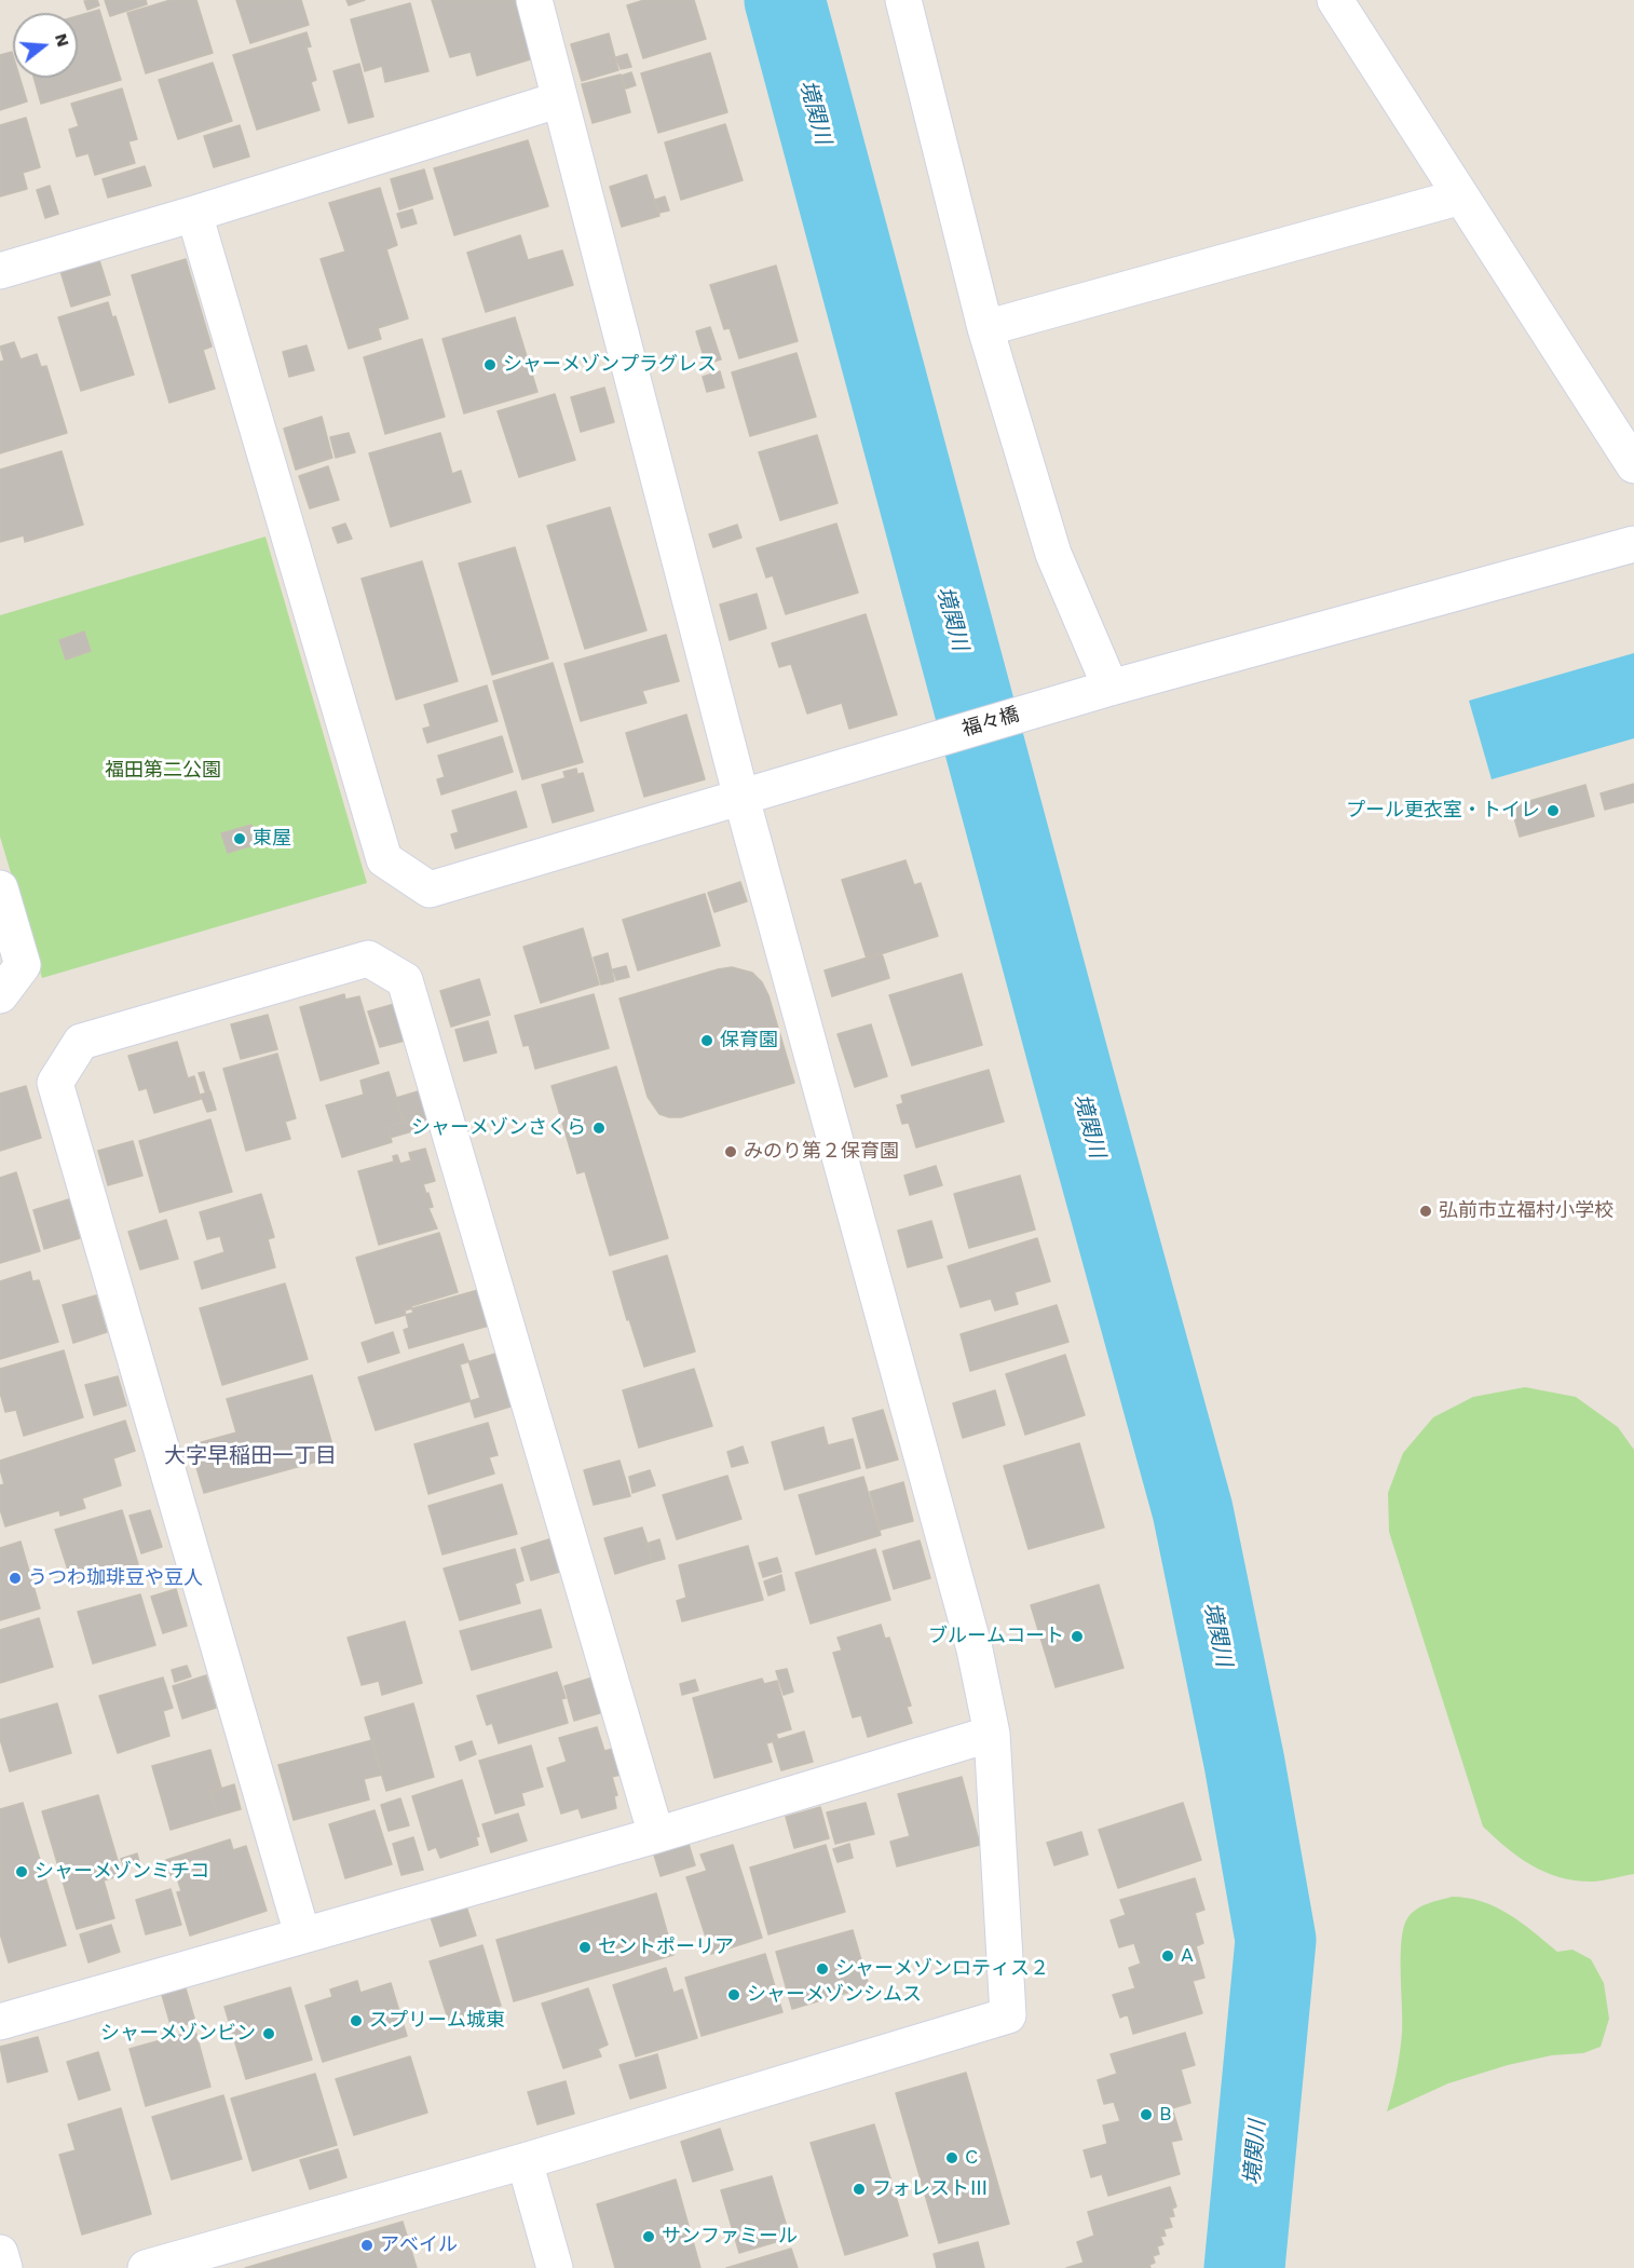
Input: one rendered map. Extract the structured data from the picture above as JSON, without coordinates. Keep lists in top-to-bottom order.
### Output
{
  "streets": {
    "street": ["福々橋"]
  },
  "districts": ["大字早稲田一丁目"],
  "water": ["境関川"],
  "parks": ["福田第二公園"],
  "places": [
    "シャーメゾンプラグレス",
    "プール更衣室・トイレ",
    "東屋",
    "保育園",
    "シャーメゾンさくら",
    "みのり第２保育園",
    "弘前市立福村小学校",
    "うつわ珈琲豆や豆人",
    "ブルームコート",
    "シャーメゾンミチコ",
    "セントポーリア",
    "A",
    "シャーメゾンロティス２",
    "シャーメゾンシムス",
    "スプリーム城東",
    "シャーメゾンビン",
    "B",
    "C",
    "フォレストⅢ",
    "サンファミール",
    "アベイル"
  ],
  "north": "right"
}
